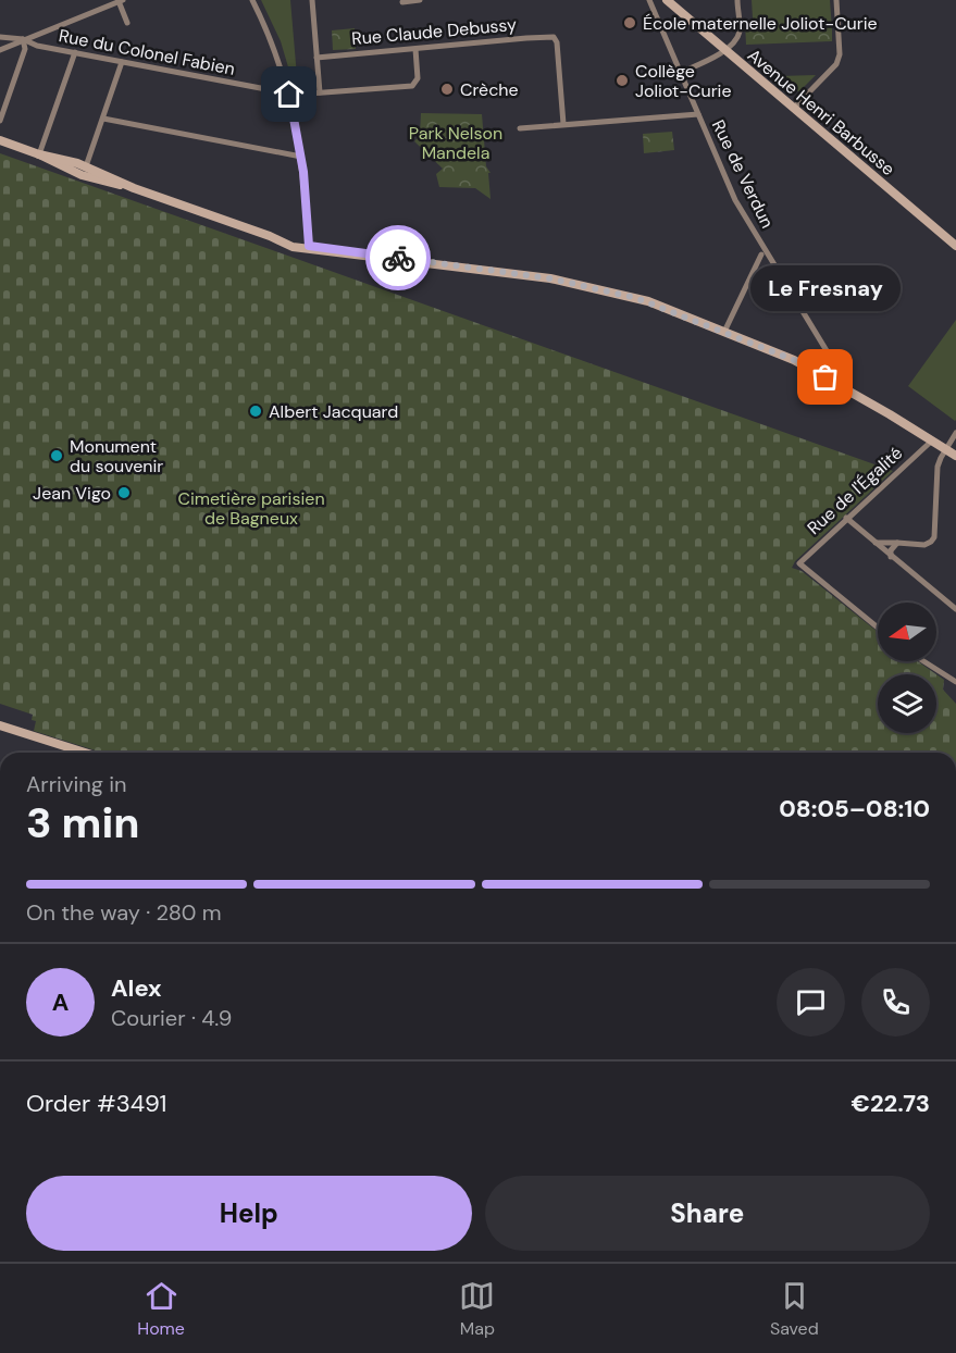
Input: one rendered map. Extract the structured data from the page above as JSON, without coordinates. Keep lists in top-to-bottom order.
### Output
{
  "streets": {
    "street": [
      "Rue Claude Debussy",
      "Rue du Colonel Fabien",
      "Avenue Henri Barbusse",
      "Rue de Verdun",
      "Rue de l'Égalité"
    ]
  },
  "crossings": [
    ["Rue Claude Debussy", "Rue du Colonel Fabien"]
  ],
  "parks": ["Park Nelson Mandela", "Cimetière parisien de Bagneux"],
  "places": [
    "École maternelle Joliot-Curie",
    "Collège Joliot-Curie",
    "Crèche",
    "Le Fresnay",
    "Albert Jacquard",
    "Monument du souvenir",
    "Jean Vigo"
  ],
  "north": "left",
  "page": {
    "bubble": "Le Fresnay",
    "heading": ["3 min", "Arriving in", "08:05–08:10"],
    "panel": [
      "Alex",
      "Courier · 4.9",
      "Order #3491",
      "€22.73"
    ],
    "bar": "On the way · 280 m",
    "round": "A",
    "buttons": ["Help", "Share"],
    "tabs": ["Home", "Map", "Saved"]
  }
}
